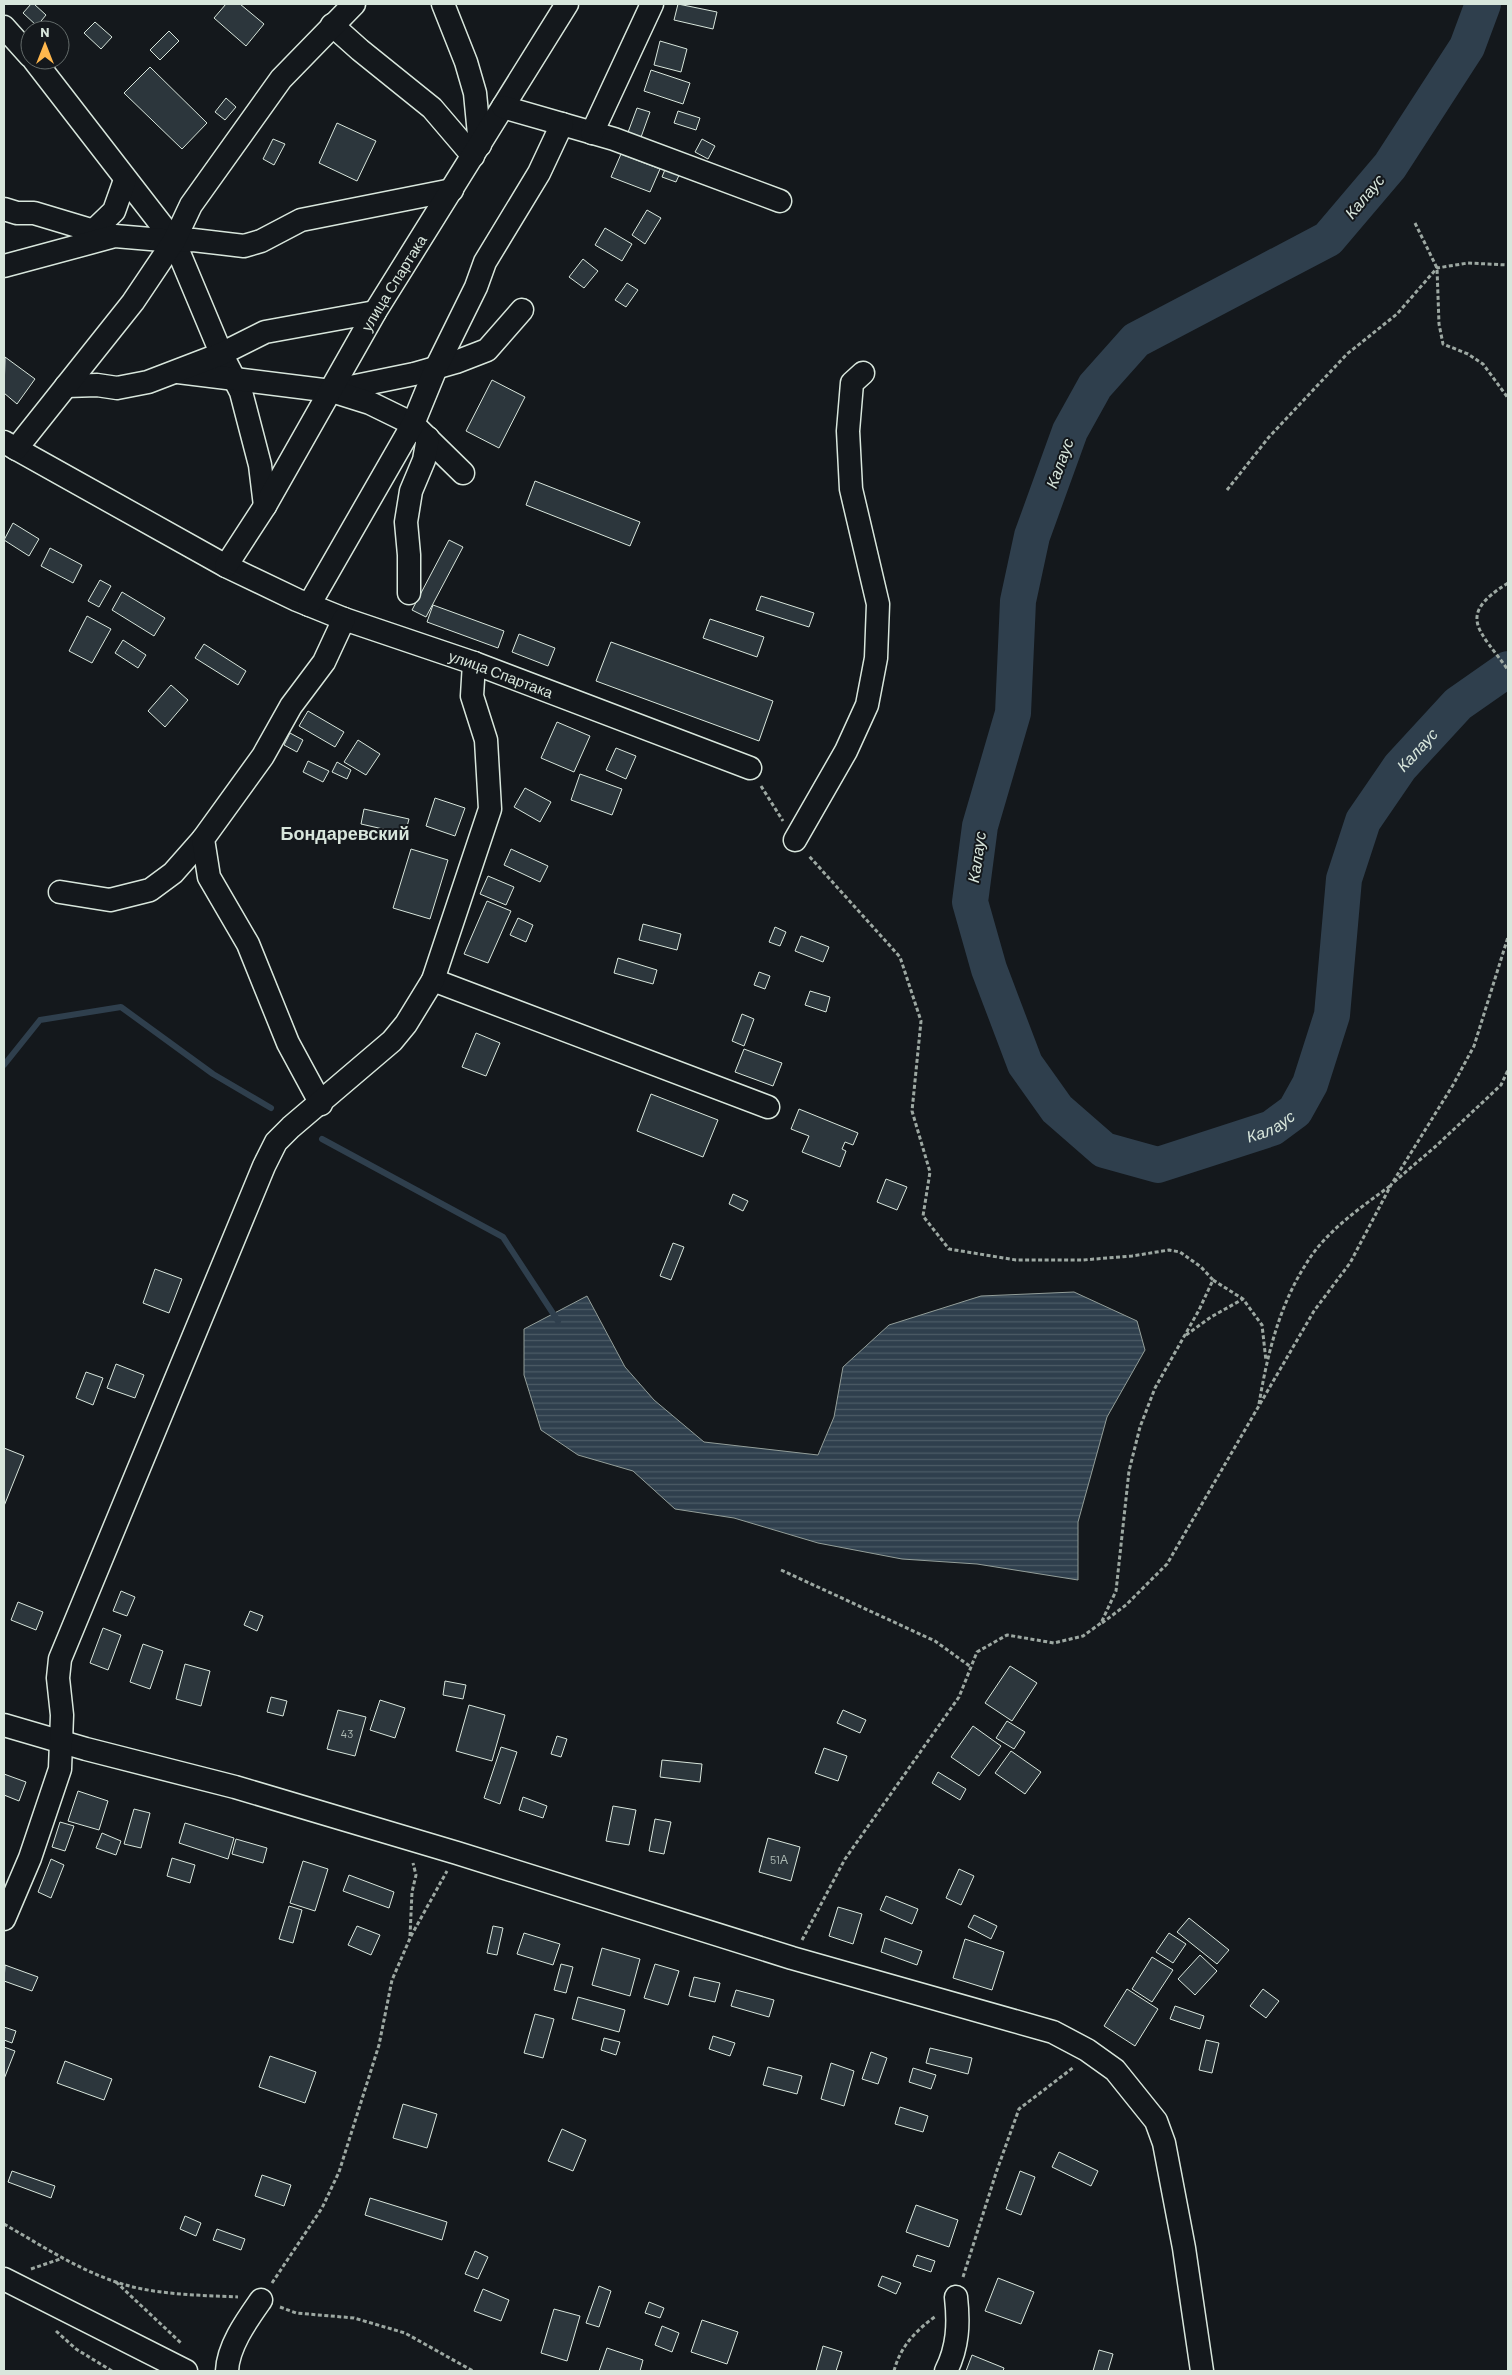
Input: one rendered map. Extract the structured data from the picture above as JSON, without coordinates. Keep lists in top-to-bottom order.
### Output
{
  "streets": {
    "street": ["улица Спартака"]
  },
  "districts": ["Бондаревский"],
  "water": ["Калаус"],
  "house_numbers": ["43", "51А"],
  "north": "top"
}
